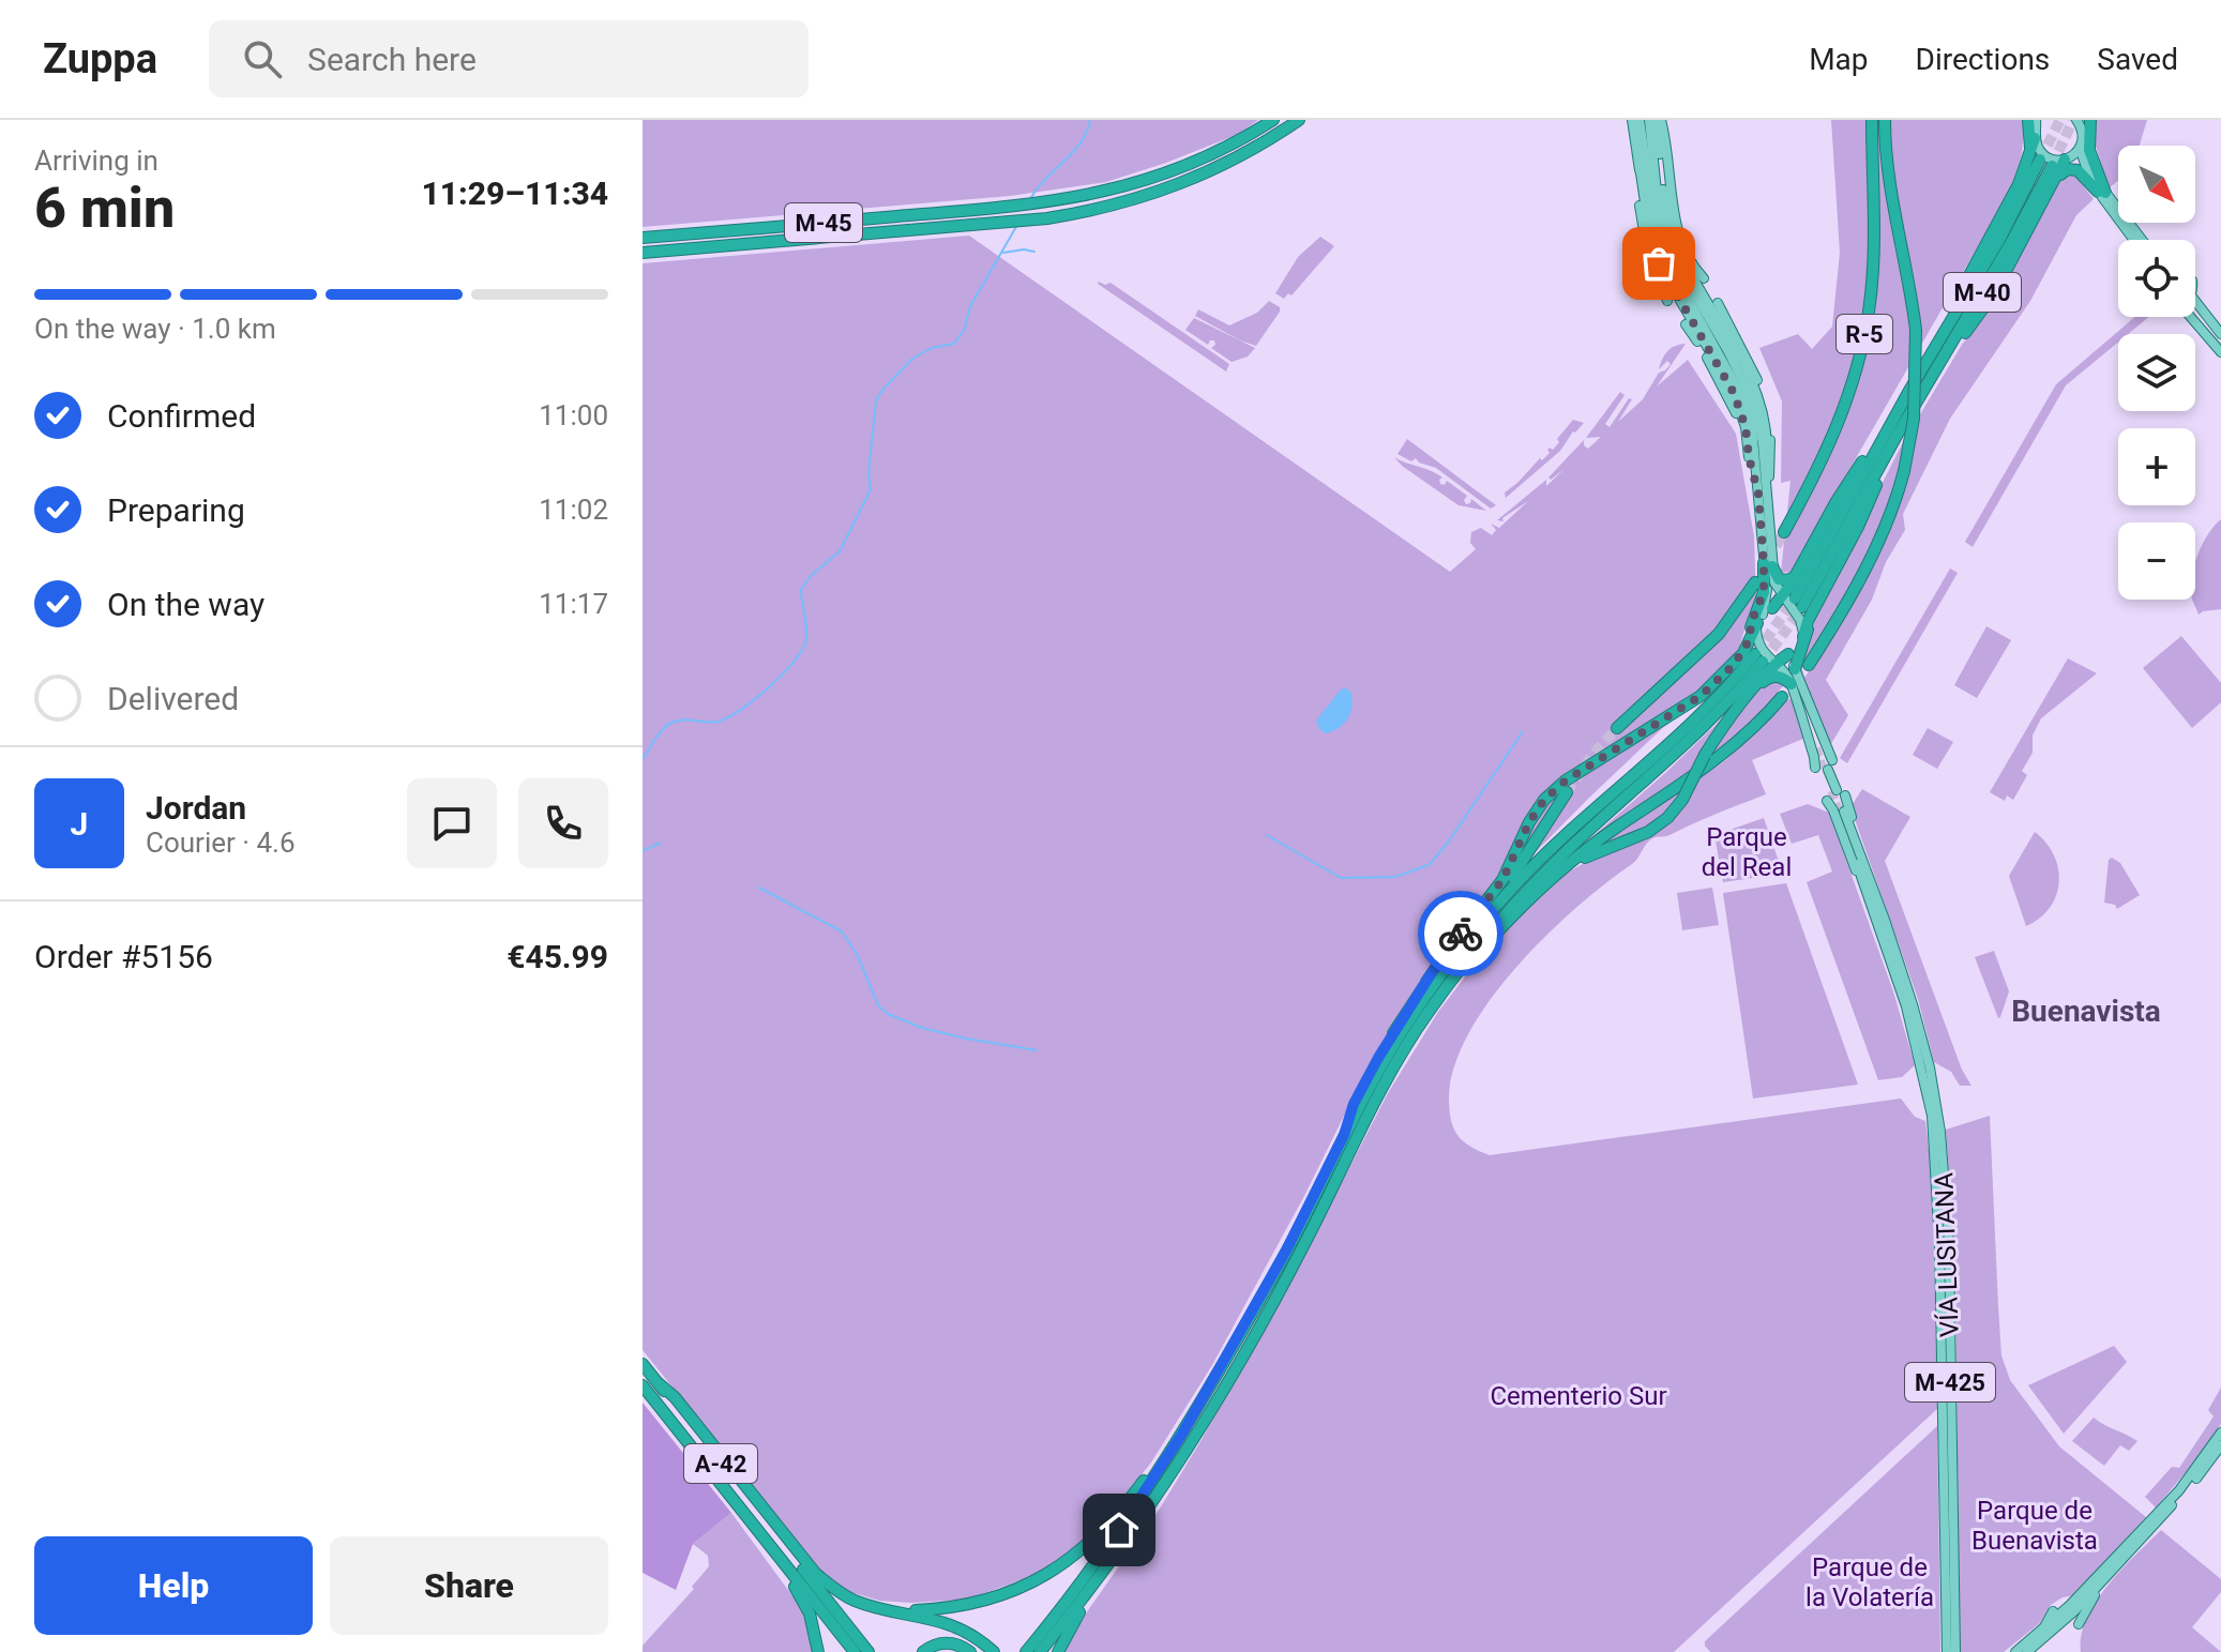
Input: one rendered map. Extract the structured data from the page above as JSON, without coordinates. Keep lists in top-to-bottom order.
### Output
{
  "streets": {
    "highway": [
      "M-45",
      "M-40",
      "R-5",
      "A-42"
    ],
    "main road": ["VÍA LUSITANA", "M-425"]
  },
  "crossings": [
    ["VÍA LUSITANA", "M-425"]
  ],
  "districts": ["Buenavista"],
  "parks": [
    "Parque del Real",
    "Cementerio Sur",
    "Parque de Buenavista",
    "Parque de la Volatería"
  ],
  "north": "bottom right",
  "page": {
    "header": "Zuppa",
    "search": "Search here",
    "nav": ["Map", "Directions", "Saved"],
    "heading": ["6 min", "Arriving in", "11:29–11:34"],
    "panel": [
      "Jordan",
      "Courier · 4.6",
      "Order #5156",
      "€45.99"
    ],
    "map_buttons": ["+", "−"],
    "bar": "On the way · 1.0 km",
    "list": [
      ["Confirmed", "11:00"],
      ["Preparing", "11:02"],
      ["On the way", "11:17"],
      "Delivered"
    ],
    "round": "J",
    "buttons": ["Help", "Share"]
  }
}
